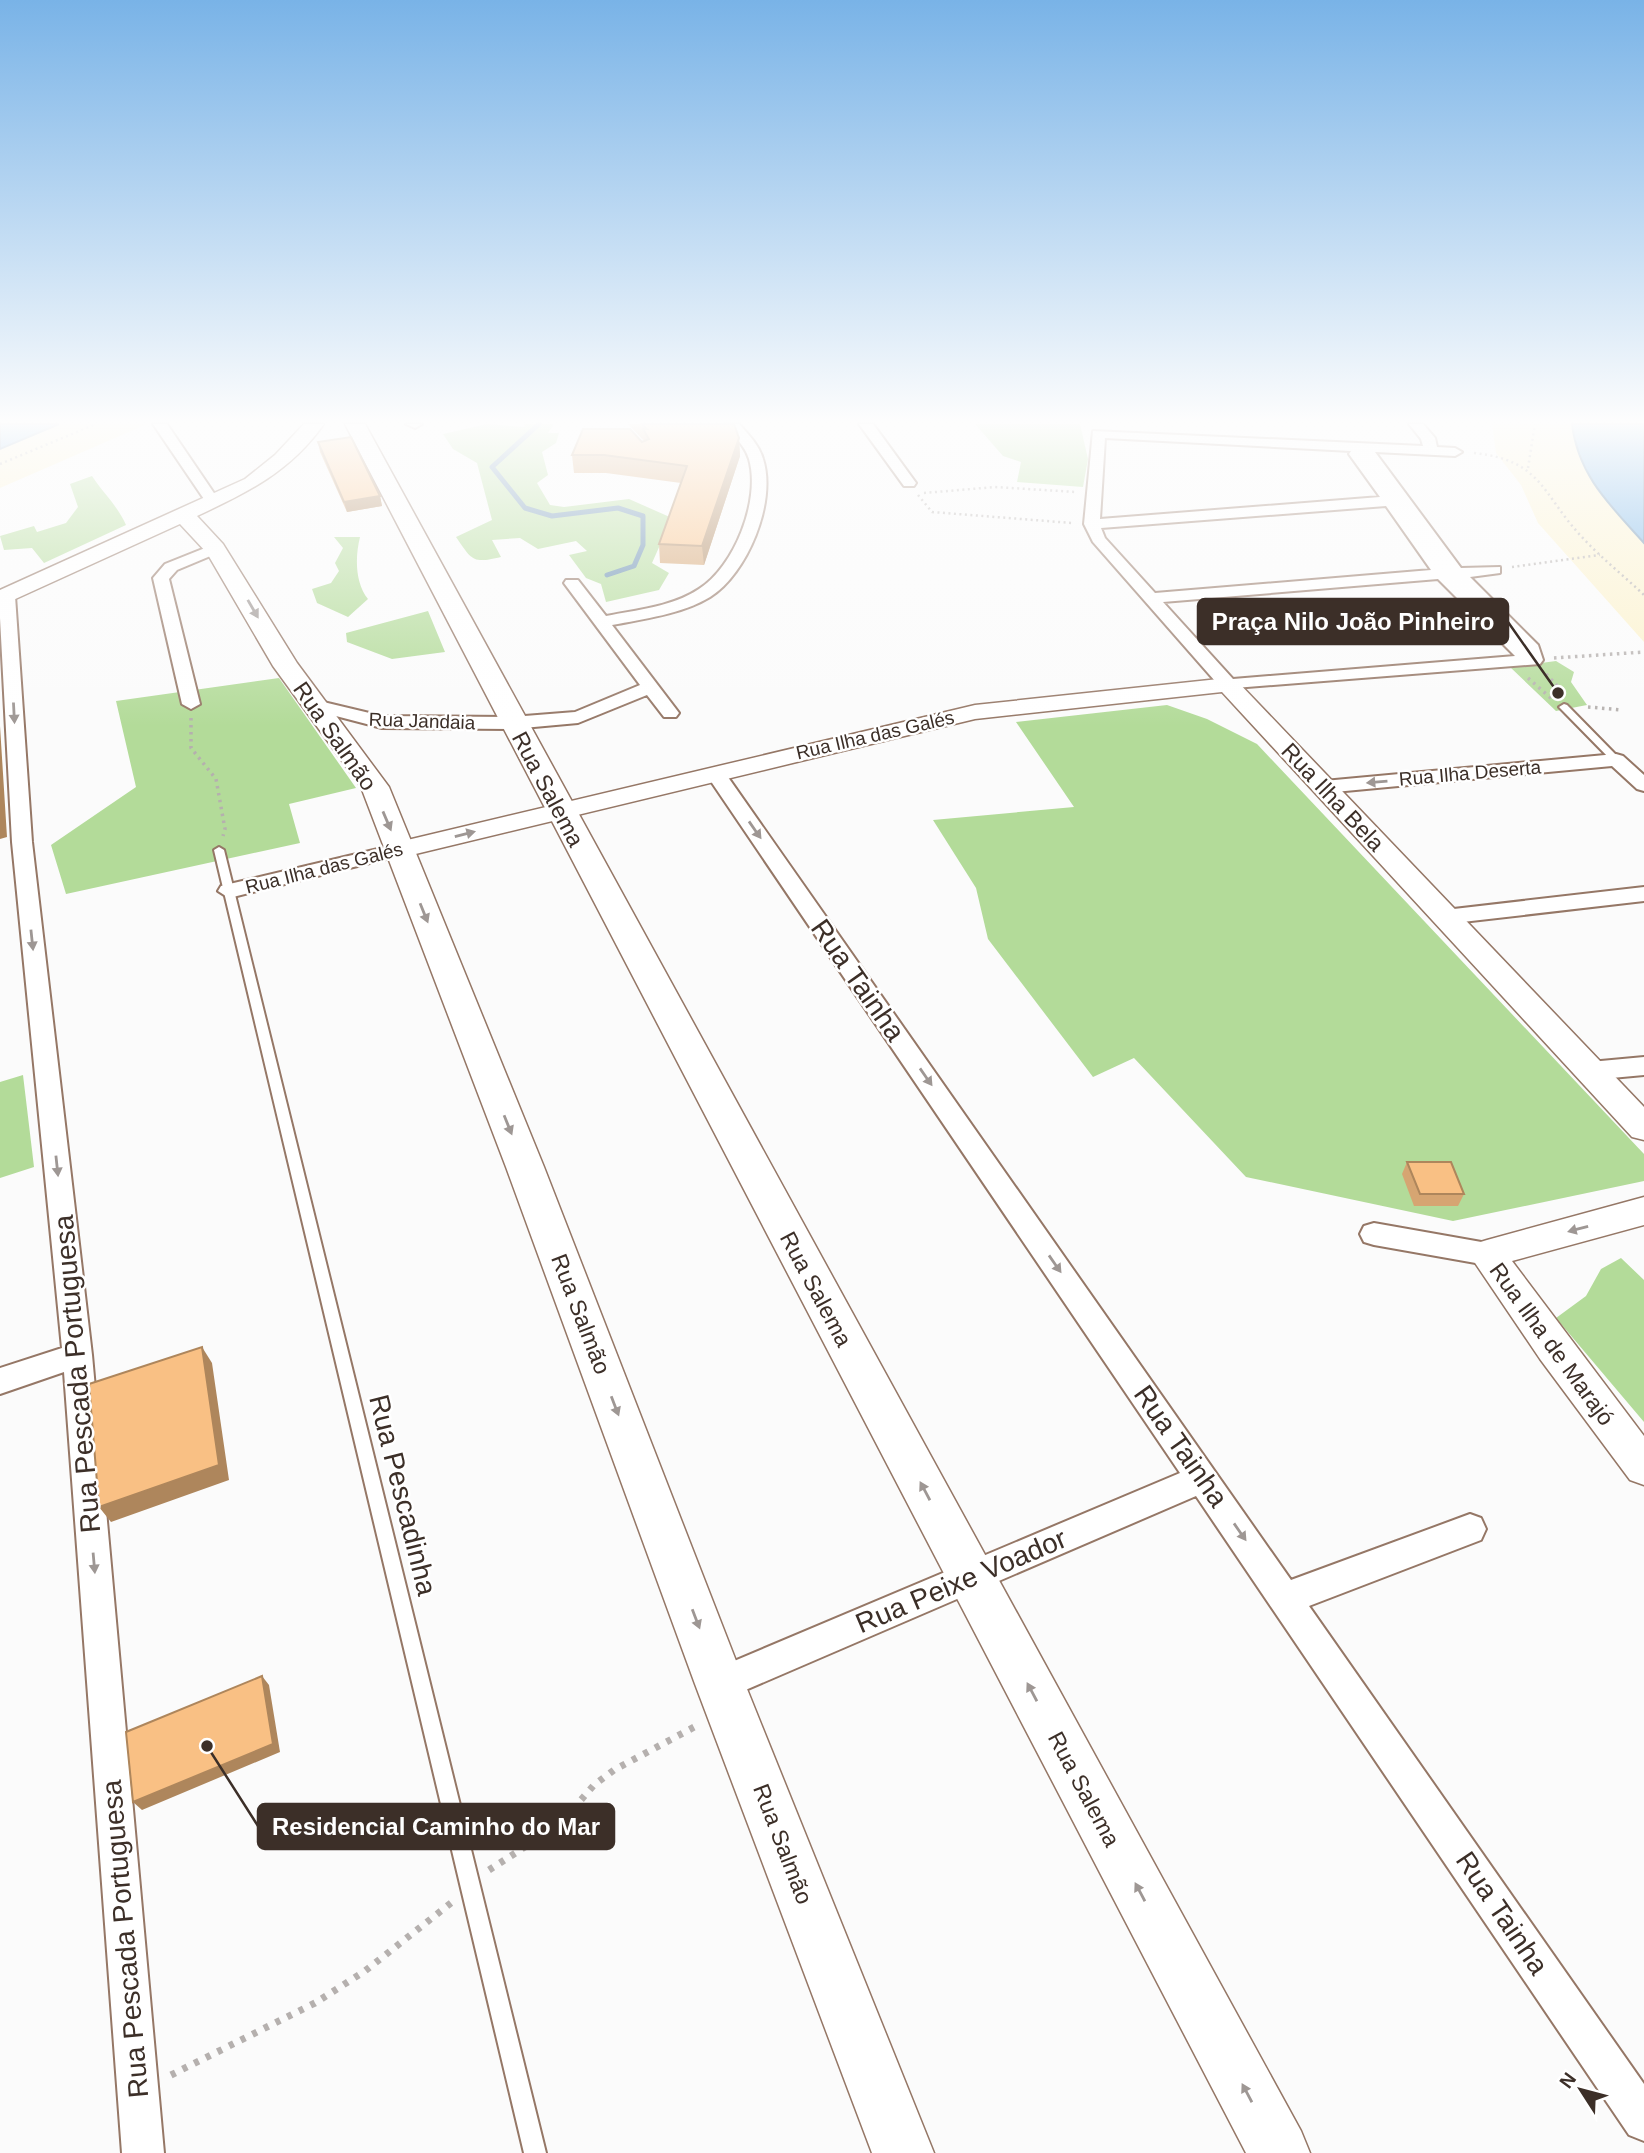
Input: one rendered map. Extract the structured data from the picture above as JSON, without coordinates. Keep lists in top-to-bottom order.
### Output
{
  "streets": {
    "main road": ["Rua Salmão", "Rua Salema"],
    "street": [
      "Rua Jandaia",
      "Rua Ilha das Galés",
      "Rua Ilha Deserta",
      "Rua Ilha Bela",
      "Rua Tainha",
      "Rua Ilha de Marajó",
      "Rua Pescada Portuguesa",
      "Rua Peixe Voador"
    ],
    "lane": ["Rua Pescadinha"]
  },
  "crossings": [
    ["Rua Jandaia", "Rua Salmão"],
    ["Rua Jandaia", "Rua Salema"],
    ["Rua Ilha das Galés", "Rua Salmão"],
    ["Rua Ilha das Galés", "Rua Salema"],
    ["Rua Ilha das Galés", "Rua Ilha Bela"],
    ["Rua Ilha das Galés", "Rua Tainha"],
    ["Rua Ilha das Galés", "Rua Pescadinha"],
    ["Rua Salmão", "Rua Peixe Voador"],
    ["Rua Ilha Deserta", "Rua Ilha Bela"],
    ["Rua Salema", "Rua Peixe Voador"],
    ["Rua Tainha", "Rua Peixe Voador"]
  ],
  "one_way": [
    "Rua Salmão",
    "Rua Salema",
    "Rua Tainha",
    "Rua Pescada Portuguesa"
  ],
  "places": ["Praça Nilo João Pinheiro", "Residencial Caminho do Mar"],
  "north": "top left"
}
